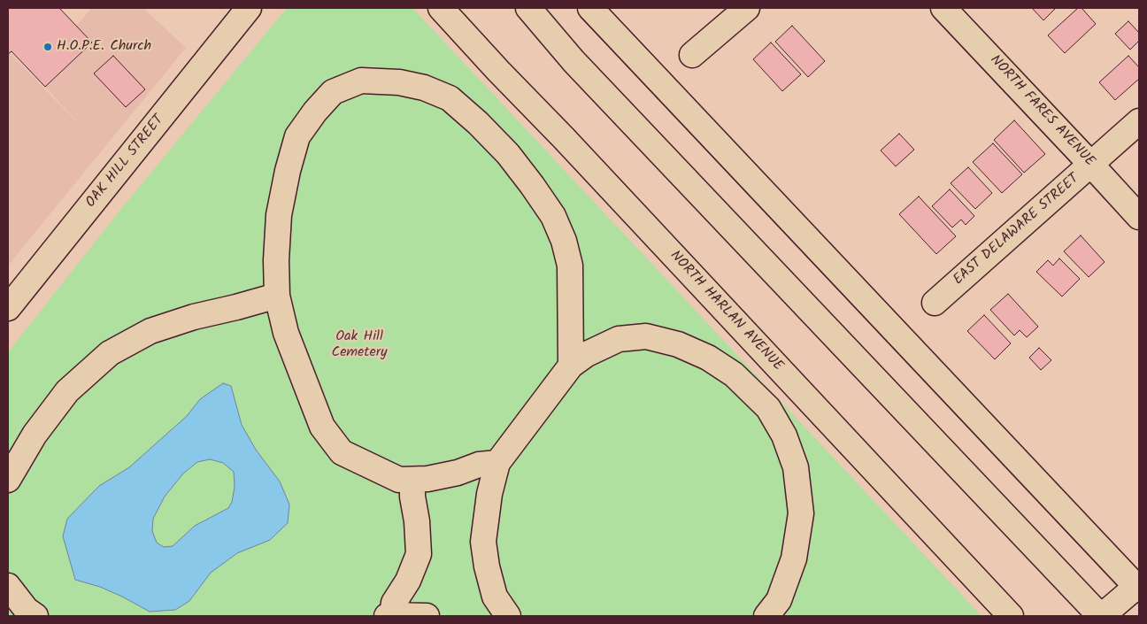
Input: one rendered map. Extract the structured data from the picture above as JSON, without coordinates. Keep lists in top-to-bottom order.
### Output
{
  "streets": {
    "main road": [
      "NORTH FARES AVENUE",
      "OAK HILL STREET",
      "EAST DELAWARE STREET",
      "NORTH HARLAN AVENUE"
    ]
  },
  "crossings": [
    ["NORTH FARES AVENUE", "EAST DELAWARE STREET"]
  ],
  "parks": ["Oak Hill Cemetery"],
  "places": ["H.O.P.E. Church"]
}
